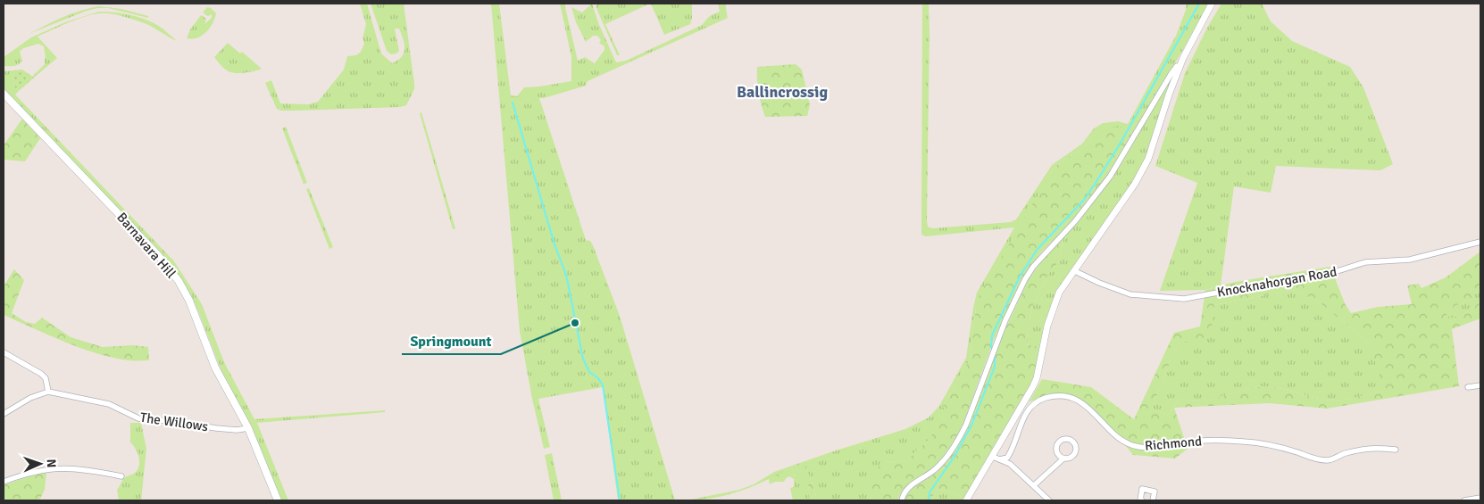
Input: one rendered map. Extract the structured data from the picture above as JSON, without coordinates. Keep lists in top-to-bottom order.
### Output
{
  "streets": {
    "main road": ["Barnavara Hill"],
    "street": ["Knocknahorgan Road", "The Willows", "Richmond"]
  },
  "crossings": [
    ["Barnavara Hill", "The Willows"]
  ],
  "districts": ["Ballincrossig"],
  "places": ["Springmount"],
  "north": "right"
}
